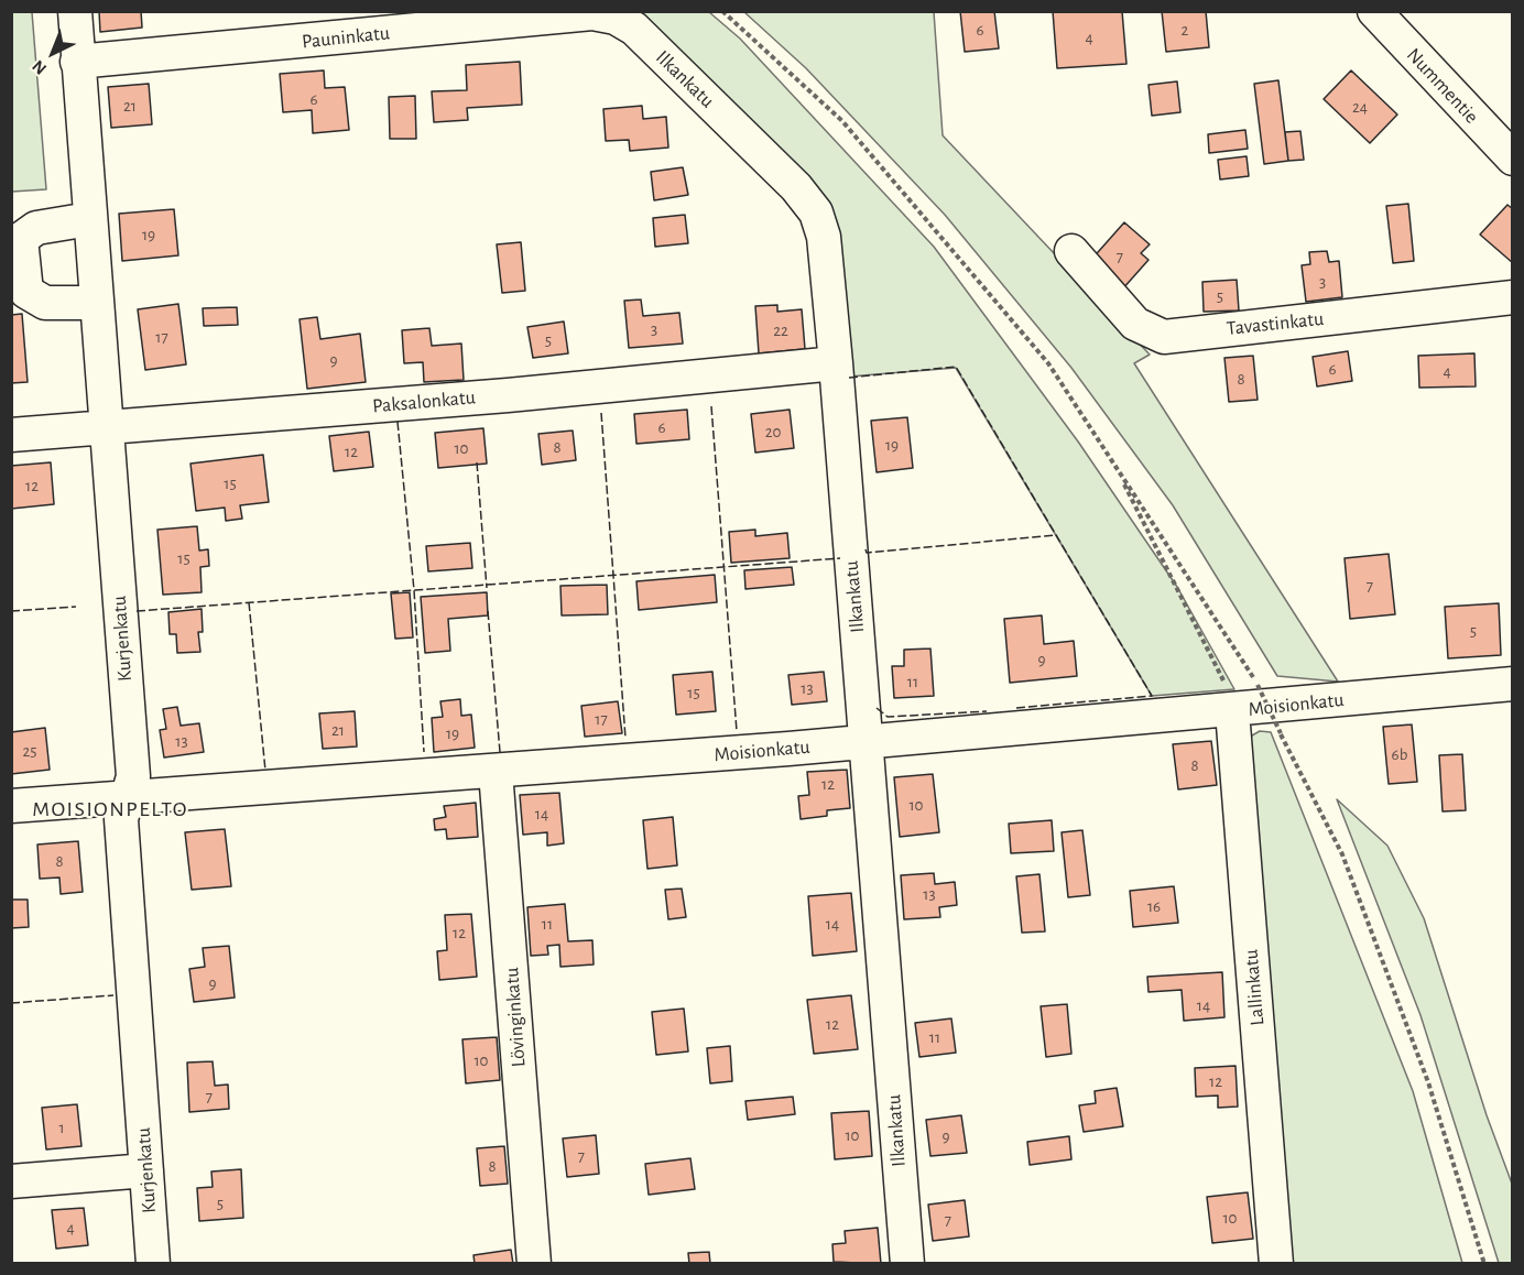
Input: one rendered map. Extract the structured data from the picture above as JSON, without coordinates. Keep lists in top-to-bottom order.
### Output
{
  "streets": {
    "street": [
      "Pauninkatu",
      "Ilkankatu",
      "Nummentie",
      "Tavastinkatu",
      "Paksalonkatu",
      "Kurjenkatu",
      "Moisionkatu",
      "Lallinkatu",
      "Lövinginkatu"
    ]
  },
  "crossings": [
    ["Pauninkatu", "Ilkankatu"],
    ["Pauninkatu", "Kurjenkatu"],
    ["Ilkankatu", "Paksalonkatu"],
    ["Ilkankatu", "Moisionkatu"],
    ["Paksalonkatu", "Kurjenkatu"],
    ["Kurjenkatu", "Moisionkatu"],
    ["Moisionkatu", "Lallinkatu"],
    ["Moisionkatu", "Lövinginkatu"]
  ],
  "districts": ["MOISIONPELTO"],
  "house_numbers": [
    "6",
    "2",
    "4",
    "6",
    "21",
    "24",
    "19",
    "7",
    "3",
    "5",
    "3",
    "22",
    "17",
    "5",
    "9",
    "6",
    "4",
    "8",
    "6",
    "20",
    "19",
    "8",
    "10",
    "12",
    "15",
    "12",
    "15",
    "7",
    "5",
    "9",
    "11",
    "13",
    "15",
    "17",
    "21",
    "19",
    "13",
    "25",
    "6b",
    "8",
    "12",
    "10",
    "14",
    "8",
    "13",
    "16",
    "11",
    "14",
    "12",
    "9",
    "14",
    "12",
    "11",
    "10",
    "12",
    "7",
    "1",
    "10",
    "9",
    "7",
    "8",
    "5",
    "10",
    "7",
    "4"
  ],
  "north": "bottom left"
}
